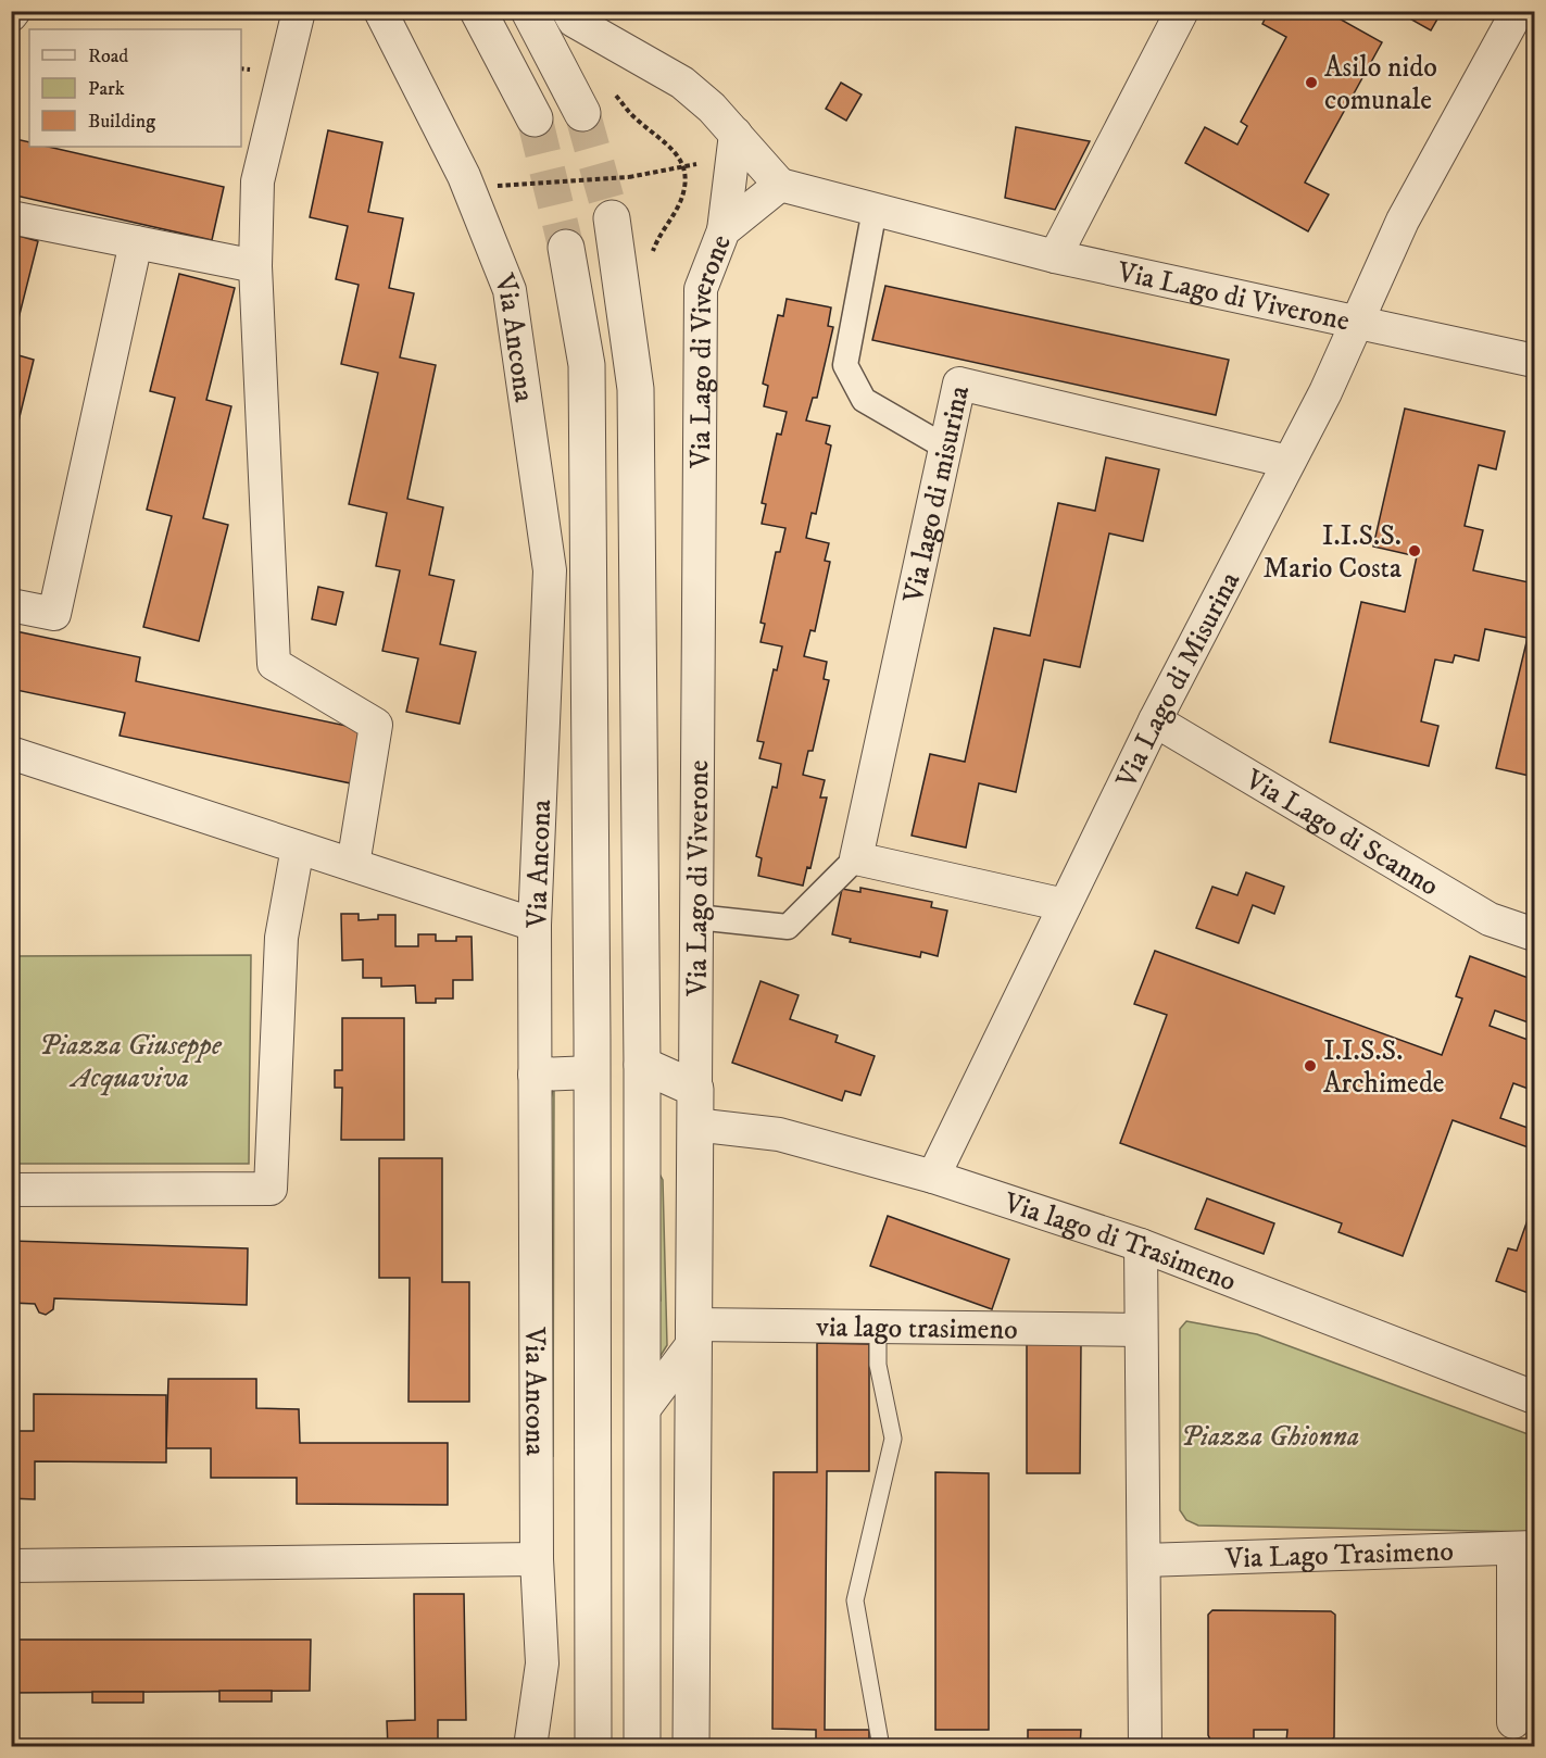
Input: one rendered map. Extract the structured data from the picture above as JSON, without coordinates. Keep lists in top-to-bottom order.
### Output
{
  "streets": {
    "street": [
      "Via Lago di Viverone",
      "Via Ancona",
      "Via lago di misurina",
      "Via Lago di Misurina",
      "Via Lago di Scanno",
      "Via lago di Trasimeno",
      "via lago trasimeno",
      "Via Lago Trasimeno"
    ]
  },
  "crossings": [
    ["Via Lago di Viverone", "Via Lago di Misurina"],
    ["Via lago di misurina", "Via Lago di Misurina"],
    ["Via Lago di Misurina", "Via Lago di Scanno"],
    ["Via Lago di Misurina", "Via lago di Trasimeno"]
  ],
  "parks": ["Piazza Giuseppe Acquaviva", "Piazza Ghionna"],
  "places": ["Asilo nido comunale", "I.I.S.S. Mario Costa", "I.I.S.S. Archimede"],
  "legend": ["Road", "Park", "Building"]
}
